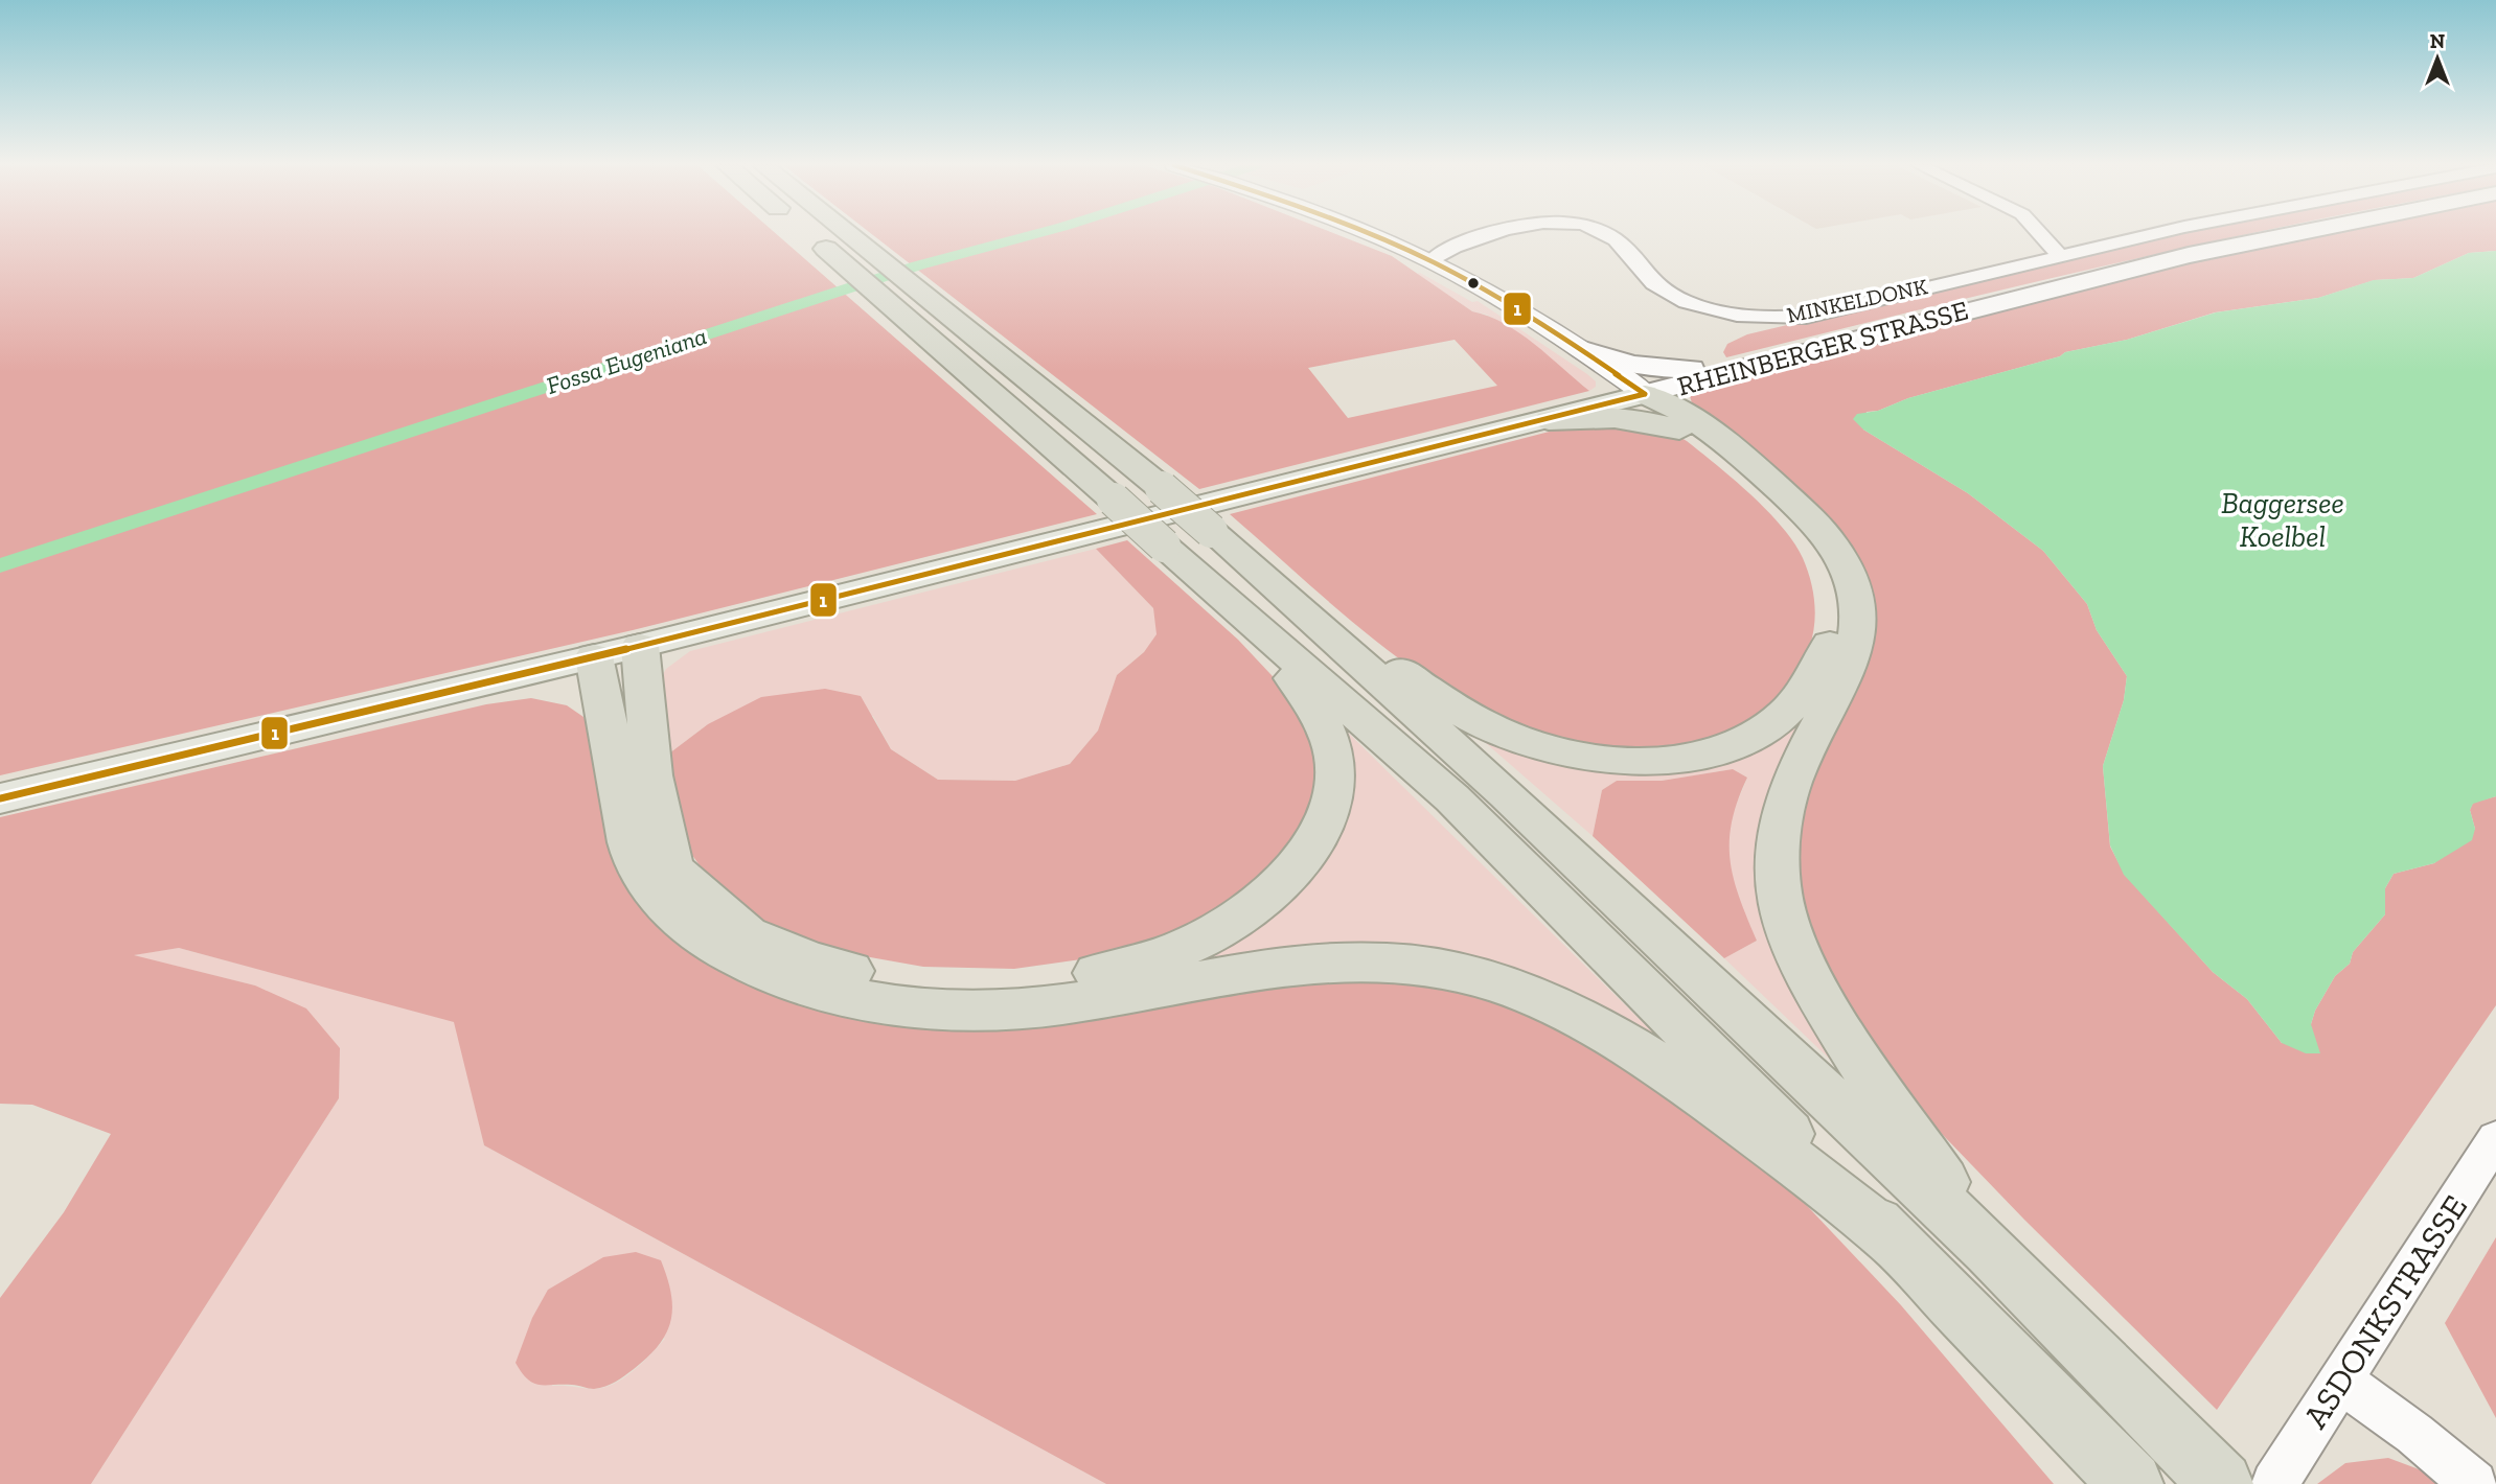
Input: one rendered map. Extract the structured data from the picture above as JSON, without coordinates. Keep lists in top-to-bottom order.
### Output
{
  "streets": {
    "main road": ["RHEINBERGER STRASSE"],
    "street": ["MINKELDONK", "ASDONKSTRASSE"]
  },
  "water": ["Fossa Eugeniana", "Baggersee Koelbel"],
  "lines": ["transit line 1"],
  "north": "top"
}
